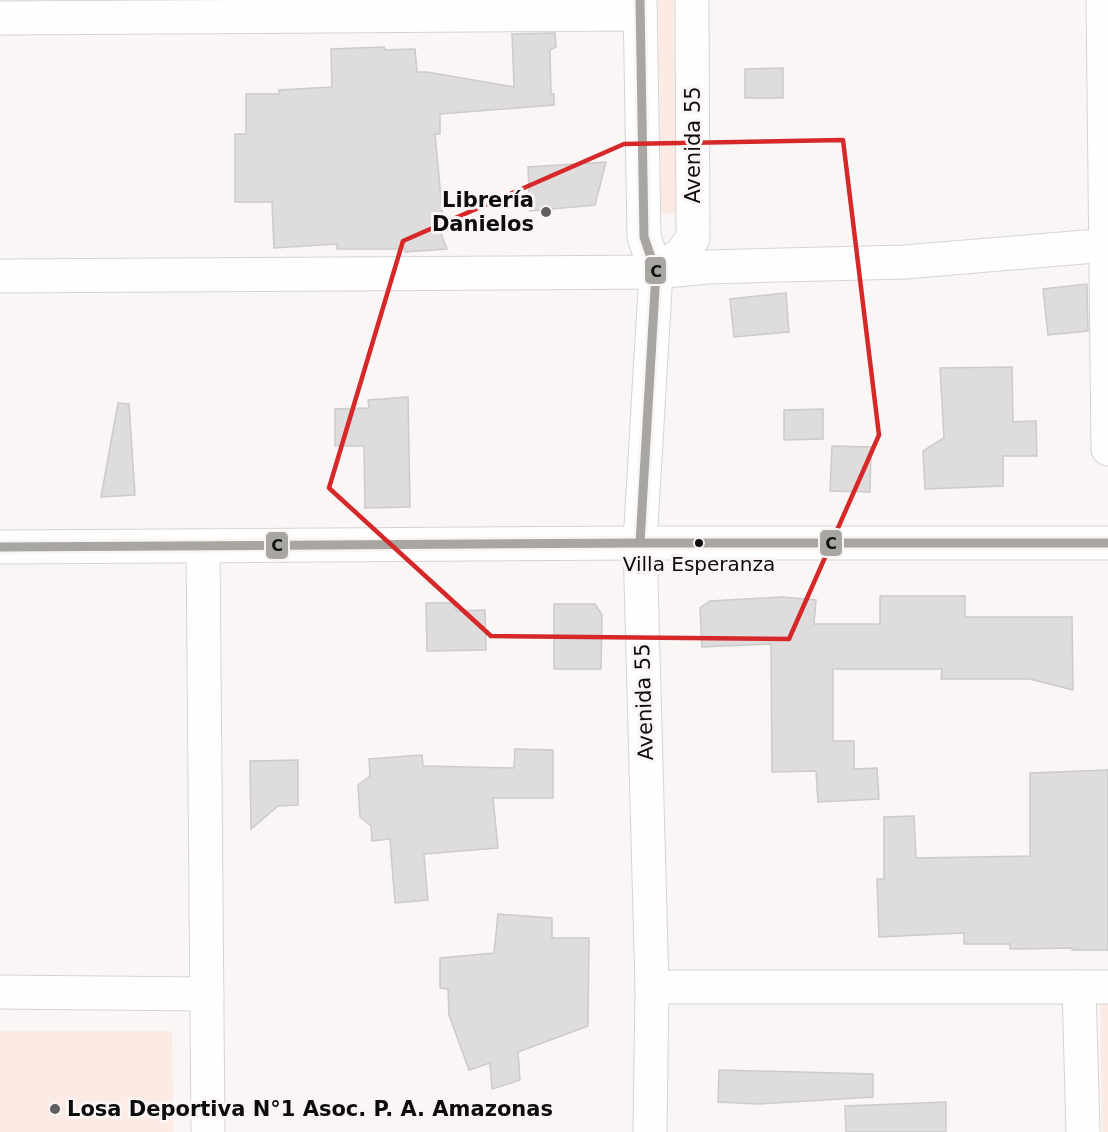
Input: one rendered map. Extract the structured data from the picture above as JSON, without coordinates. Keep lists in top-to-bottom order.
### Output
{
  "streets": {
    "street": ["Avenida 55"]
  },
  "places": ["Librería Danielos", "Villa Esperanza", "Losa Deportiva N°1 Asoc. P. A. Amazonas"],
  "lines": ["transit line C"]
}
